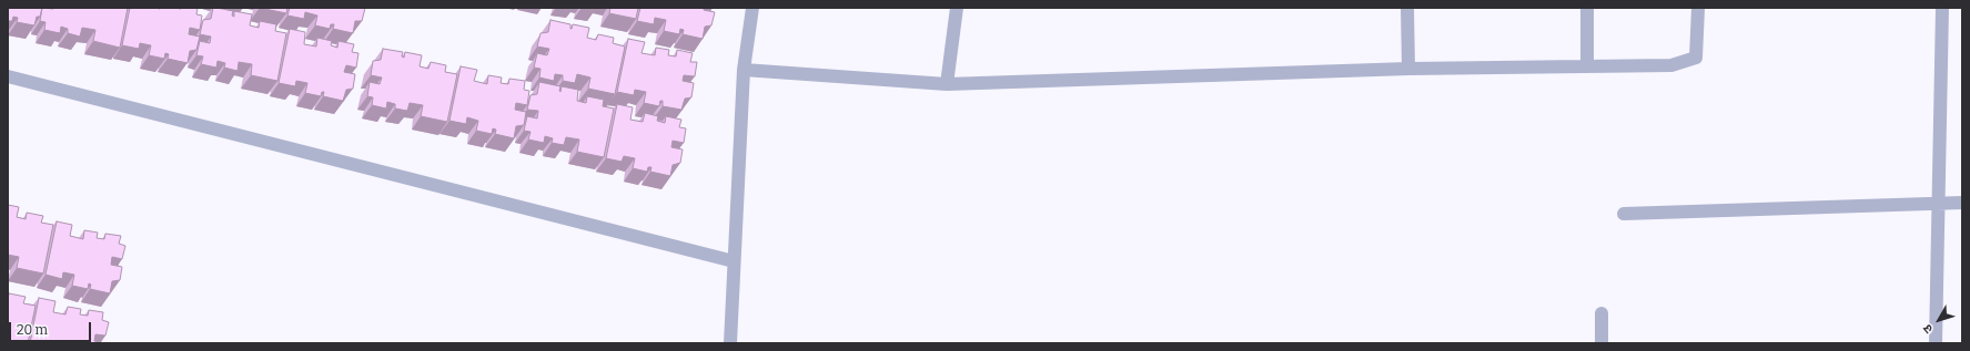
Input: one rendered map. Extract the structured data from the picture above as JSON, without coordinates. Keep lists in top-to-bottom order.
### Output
{
  "scale_bar": "20 m",
  "north": "bottom left"
}
